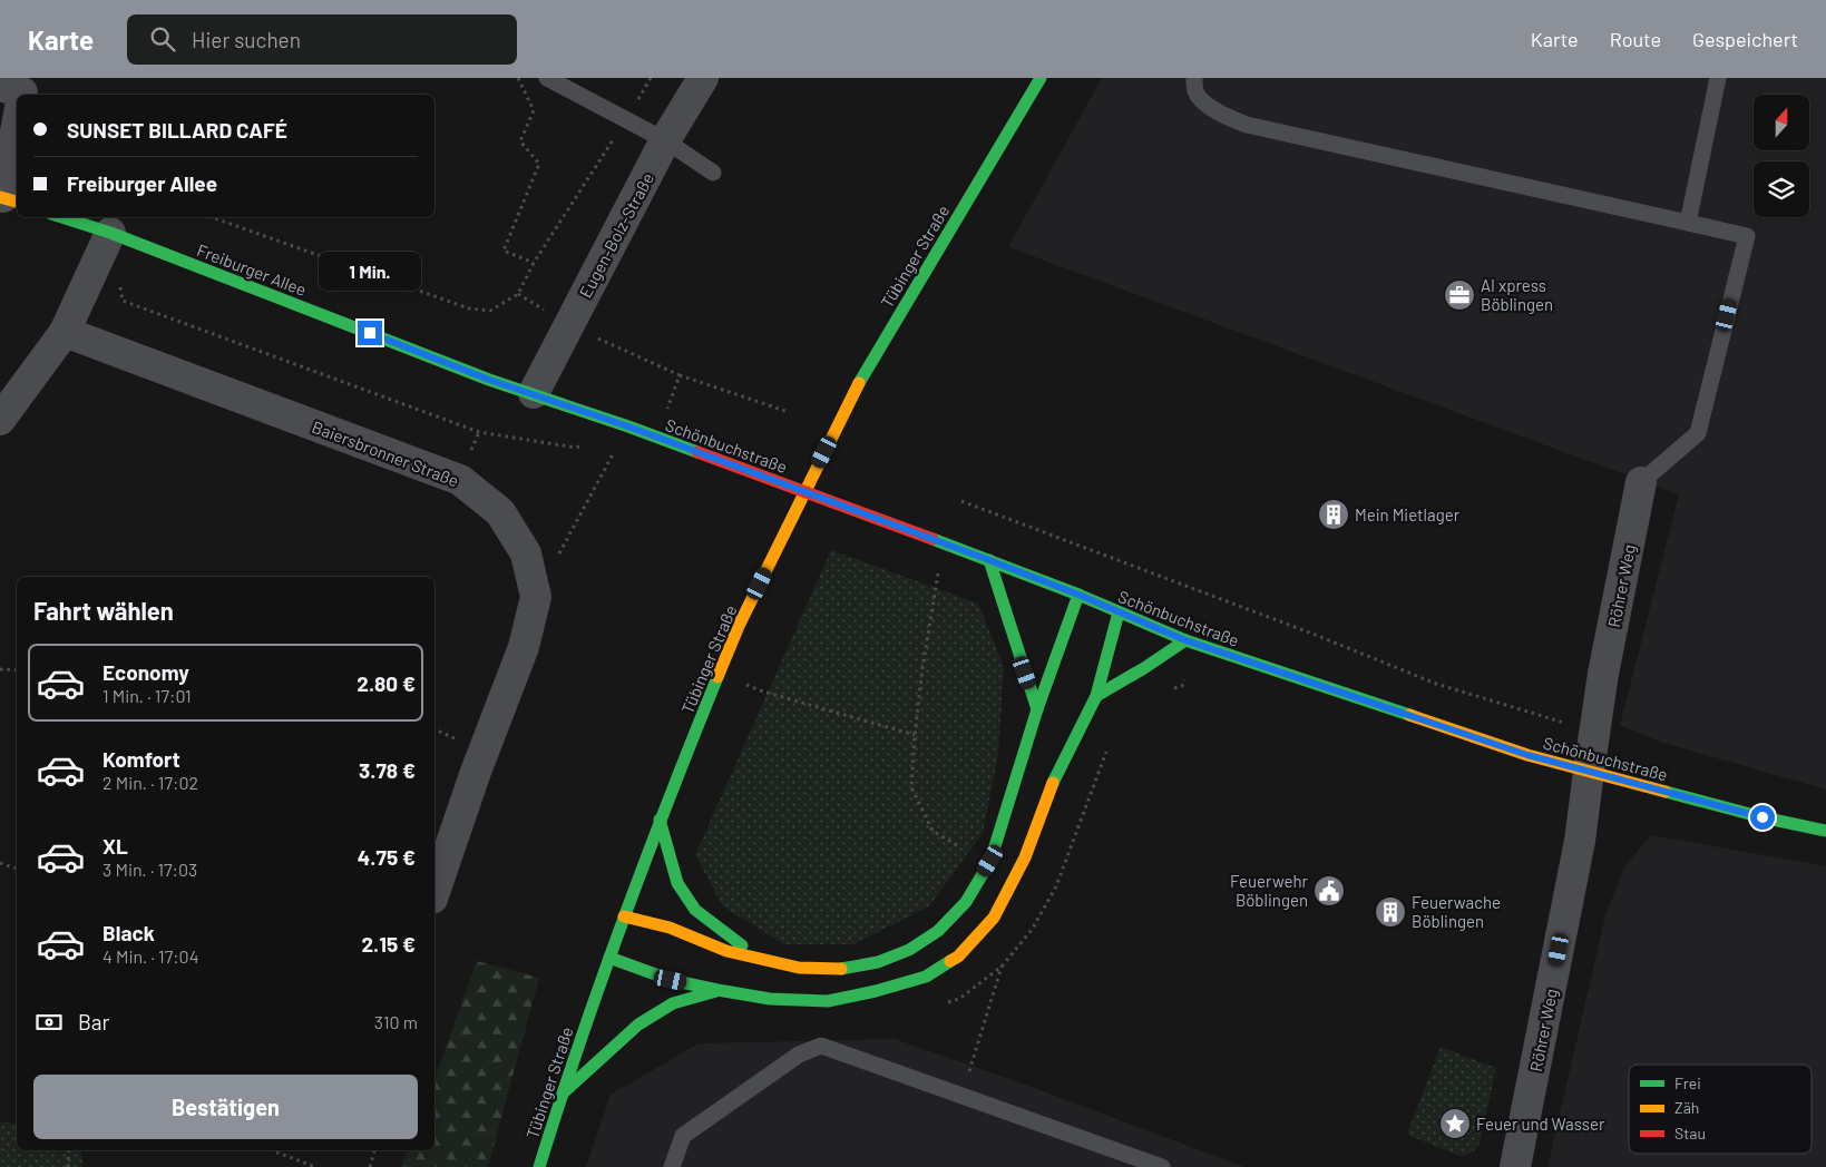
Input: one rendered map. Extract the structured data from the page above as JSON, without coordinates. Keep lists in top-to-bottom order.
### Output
{
  "streets": {
    "main road": ["Tübinger Straße", "Freiburger Allee", "Schönbuchstraße"],
    "street": ["Eugen-Bolz-Straße", "Baiersbronner Straße", "Röhrer Weg"]
  },
  "crossings": [
    ["Eugen-Bolz-Straße", "Freiburger Allee"],
    ["Eugen-Bolz-Straße", "Schönbuchstraße"],
    ["Freiburger Allee", "Schönbuchstraße"],
    ["Schönbuchstraße", "Röhrer Weg"]
  ],
  "places": {
    "office": ["AI xpress Böblingen"],
    "building": ["Mein Mietlager", "Feuerwache Böblingen"],
    "public building": ["Feuerwehr Böblingen"],
    "place": ["Feuer und Wasser"]
  },
  "legend": ["Frei", "Zäh", "Stau"],
  "north": "top",
  "page": {
    "header": "Karte",
    "search": "Hier suchen",
    "nav": ["Karte", "Route", "Gespeichert"],
    "banner": ["SUNSET BILLARD CAFÉ", "Freiburger Allee"],
    "bubble": "1 Min.",
    "heading": "Fahrt wählen",
    "list": [
      {
        "name": "Economy",
        "note": "1 Min. · 17:01",
        "value": "2.80 €"
      },
      {
        "name": "Komfort",
        "note": "2 Min. · 17:02",
        "value": "3.78 €"
      },
      {
        "name": "XL",
        "note": "3 Min. · 17:03",
        "value": "4.75 €"
      },
      {
        "name": "Black",
        "note": "4 Min. · 17:04",
        "value": "2.15 €"
      }
    ],
    "pay": ["Bar", "310 m"],
    "buttons": "Bestätigen"
  }
}
